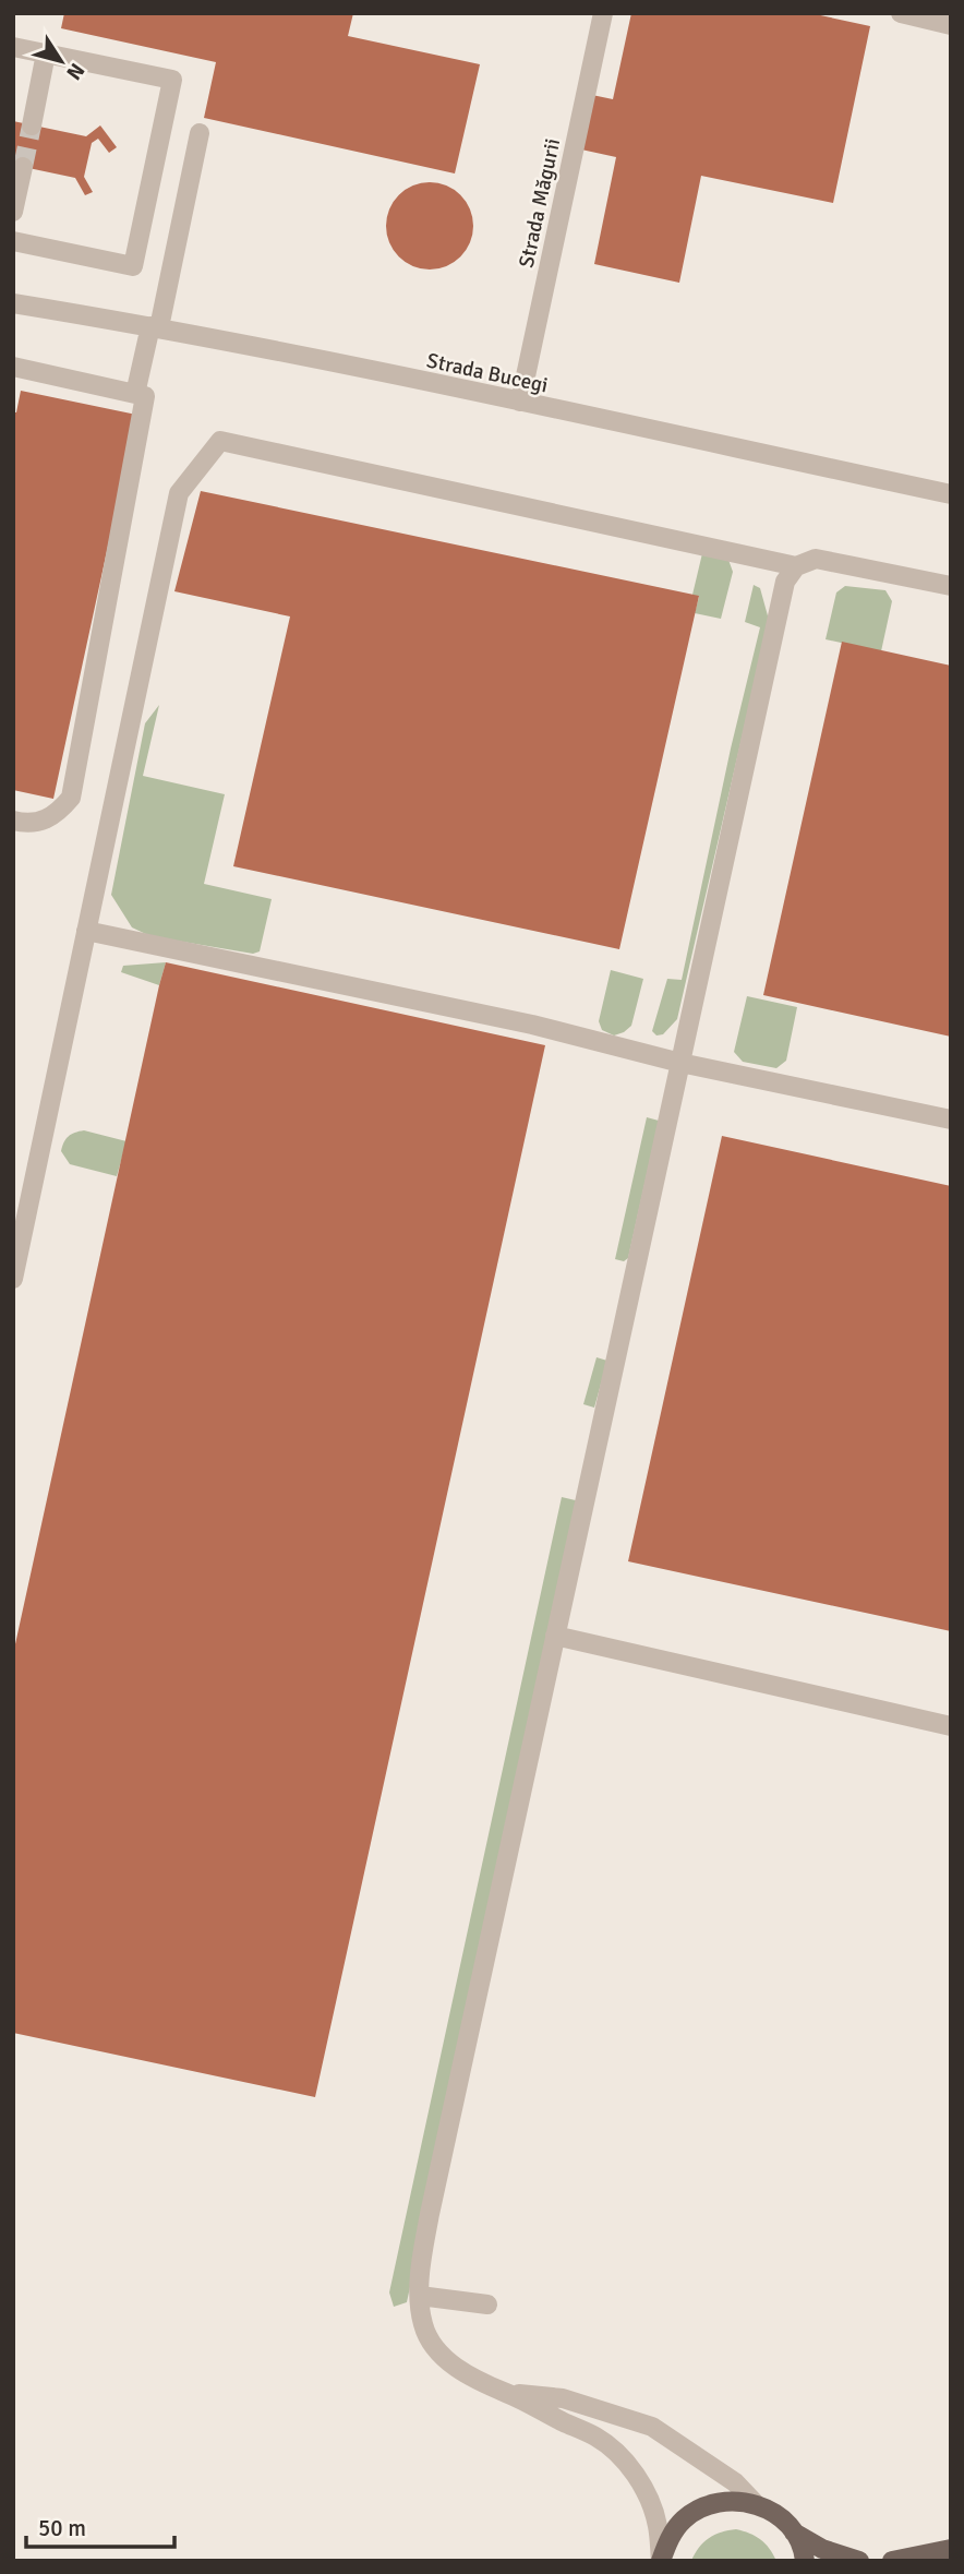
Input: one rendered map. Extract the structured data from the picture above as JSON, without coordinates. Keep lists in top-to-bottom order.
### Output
{
  "streets": {
    "street": ["Strada Măgurii", "Strada Bucegi"]
  },
  "crossings": [
    ["Strada Măgurii", "Strada Bucegi"]
  ],
  "scale_bar": "50 m",
  "north": "bottom right"
}
